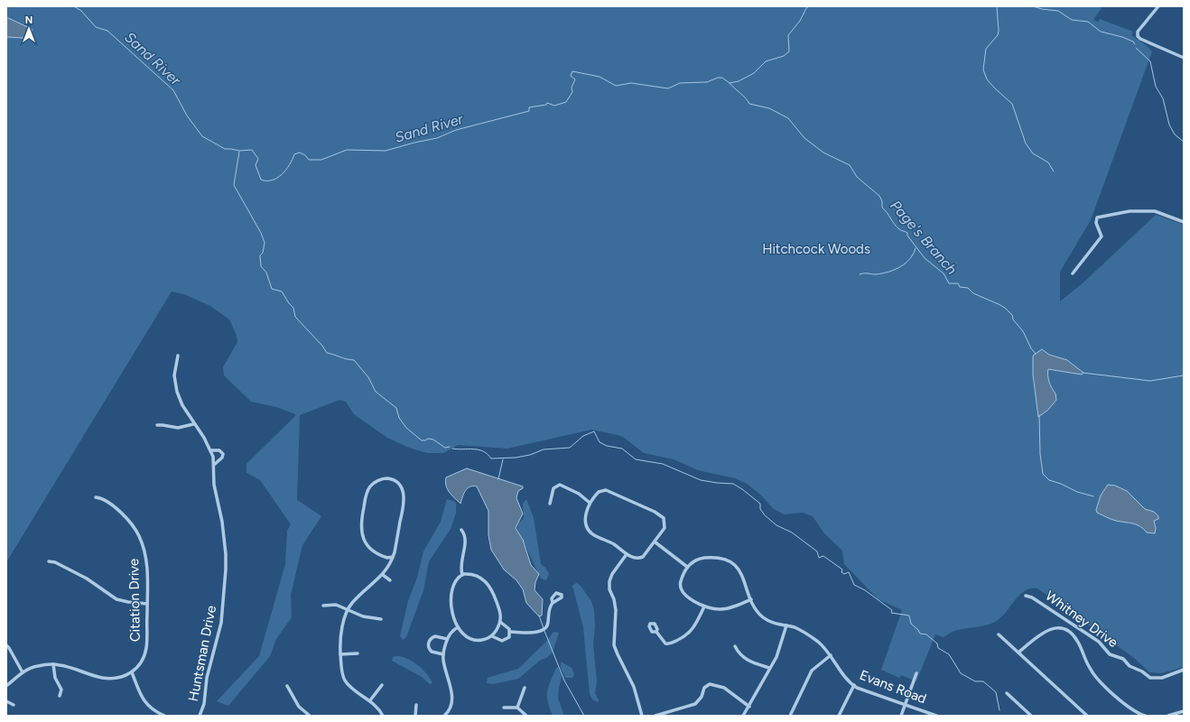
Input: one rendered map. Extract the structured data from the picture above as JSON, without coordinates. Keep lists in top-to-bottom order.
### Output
{
  "streets": {
    "street": [
      "Citation Drive",
      "Whitney Drive",
      "Huntsman Drive",
      "Evans Road"
    ]
  },
  "water": ["Sand River", "Page's Branch"],
  "parks": ["Hitchcock Woods"],
  "north": "top"
}
